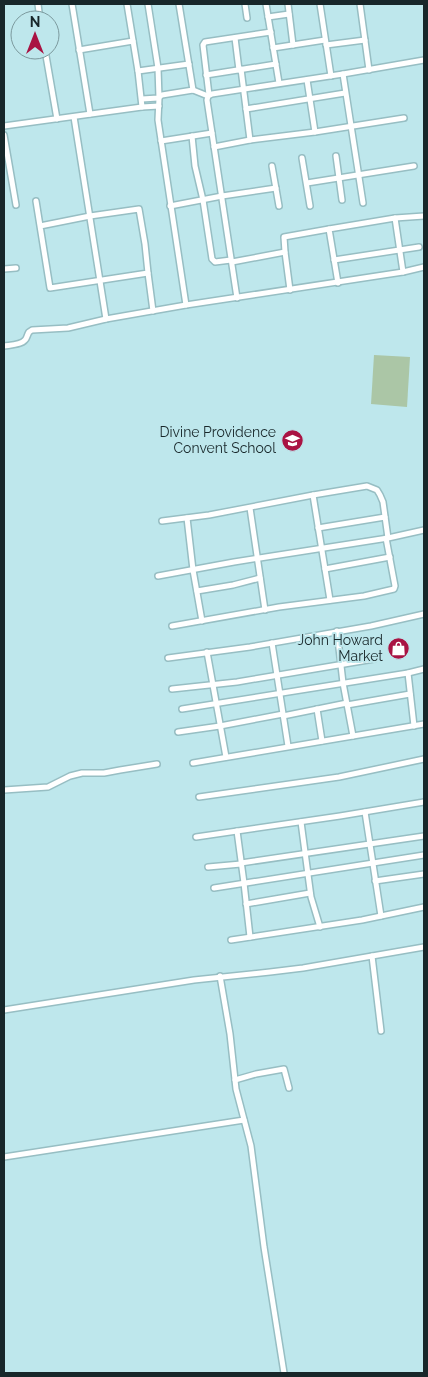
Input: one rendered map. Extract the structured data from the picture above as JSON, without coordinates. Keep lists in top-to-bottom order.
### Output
{
  "places": {
    "school or university": ["Divine Providence Convent School"],
    "shop": ["John Howard Market"]
  },
  "north": "top"
}
